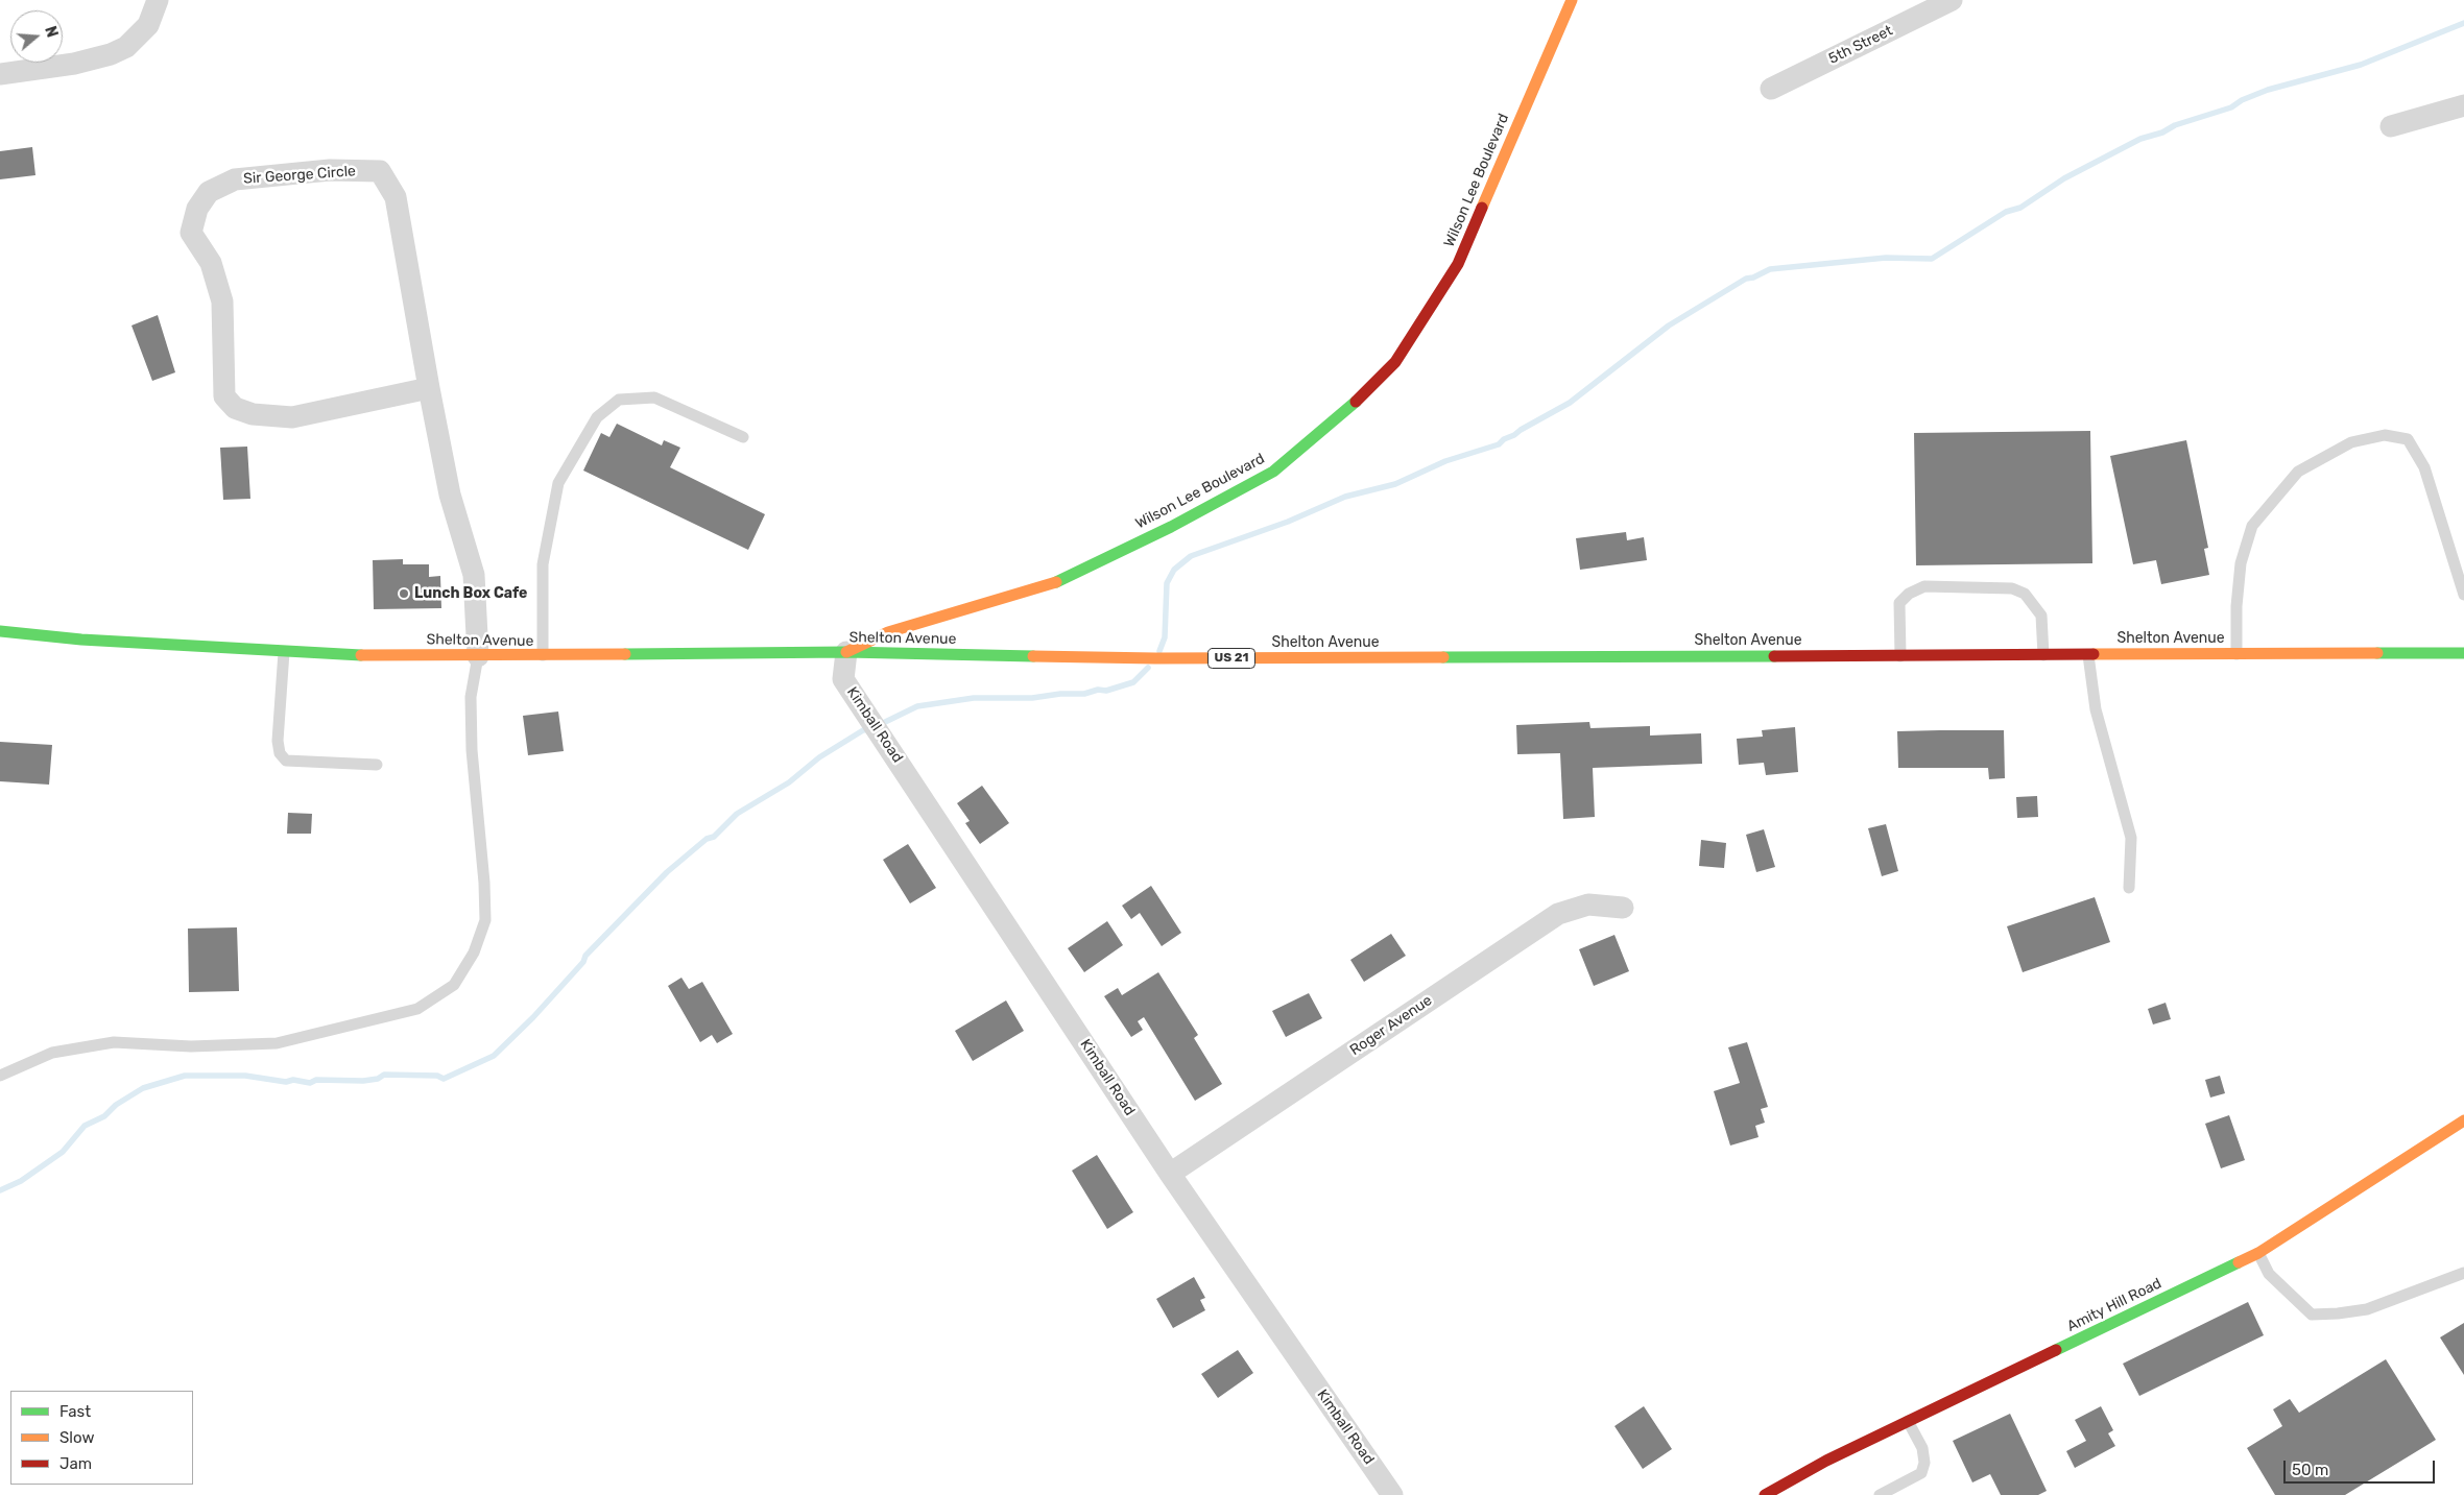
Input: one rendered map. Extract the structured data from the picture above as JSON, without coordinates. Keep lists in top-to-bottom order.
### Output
{
  "streets": {
    "main road": [
      "Wilson Lee Boulevard",
      "Shelton Avenue",
      "US 21",
      "Amity Hill Road"
    ],
    "street": [
      "5th Street",
      "Sir George Circle",
      "Kimball Road",
      "Roger Avenue"
    ]
  },
  "crossings": [
    ["Sir George Circle", "Shelton Avenue"],
    ["Wilson Lee Boulevard", "Shelton Avenue"],
    ["Wilson Lee Boulevard", "Kimball Road"],
    ["Shelton Avenue", "Kimball Road"],
    ["Kimball Road", "Roger Avenue"]
  ],
  "places": ["Lunch Box Cafe"],
  "legend": ["Fast", "Slow", "Jam"],
  "scale_bar": "50 m",
  "north": "right"
}
